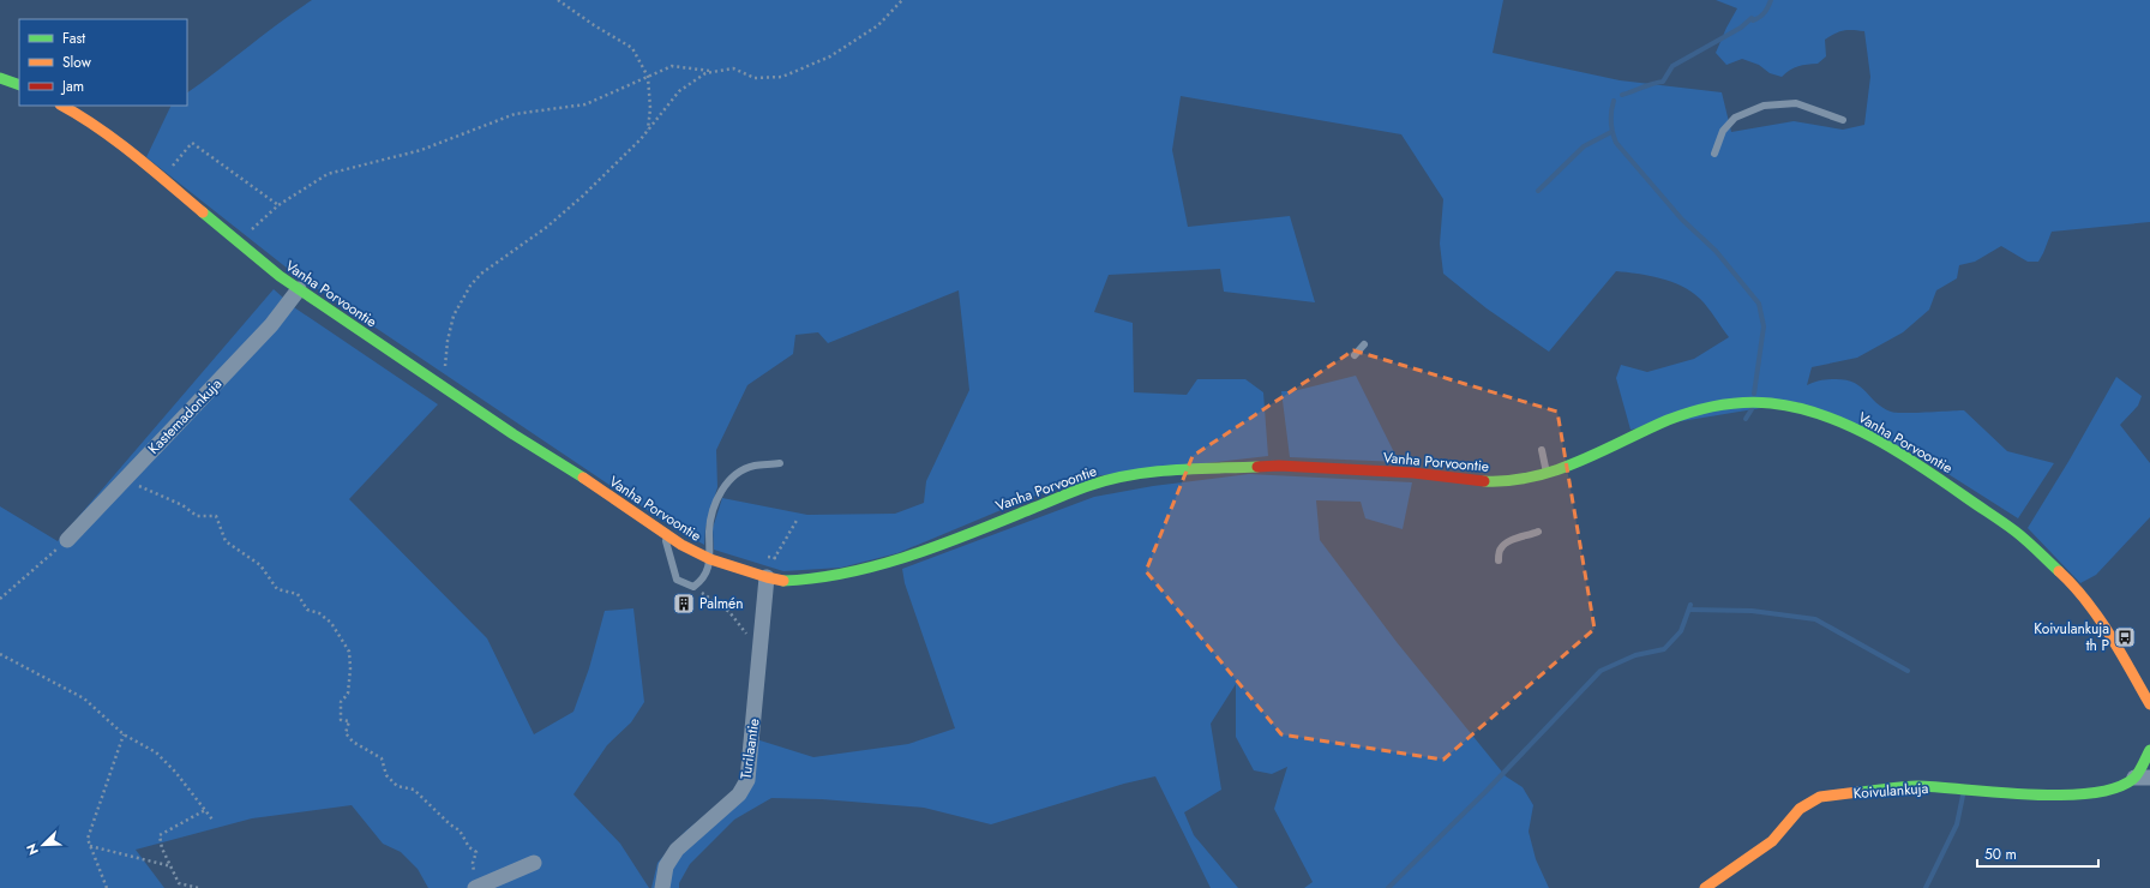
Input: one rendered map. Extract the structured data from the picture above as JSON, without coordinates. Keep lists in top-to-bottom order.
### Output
{
  "streets": {
    "street": [
      "Vanha Porvoontie",
      "Kastemadonkuja",
      "Turilaantie",
      "Koivulankuja"
    ]
  },
  "crossings": [
    ["Vanha Porvoontie", "Kastemadonkuja"],
    ["Vanha Porvoontie", "Turilaantie"]
  ],
  "places": {
    "building": ["Palmén"],
    "bus stop": ["Koivulankuja th P"]
  },
  "legend": ["Fast", "Slow", "Jam"],
  "scale_bar": "50 m",
  "north": "bottom left"
}
